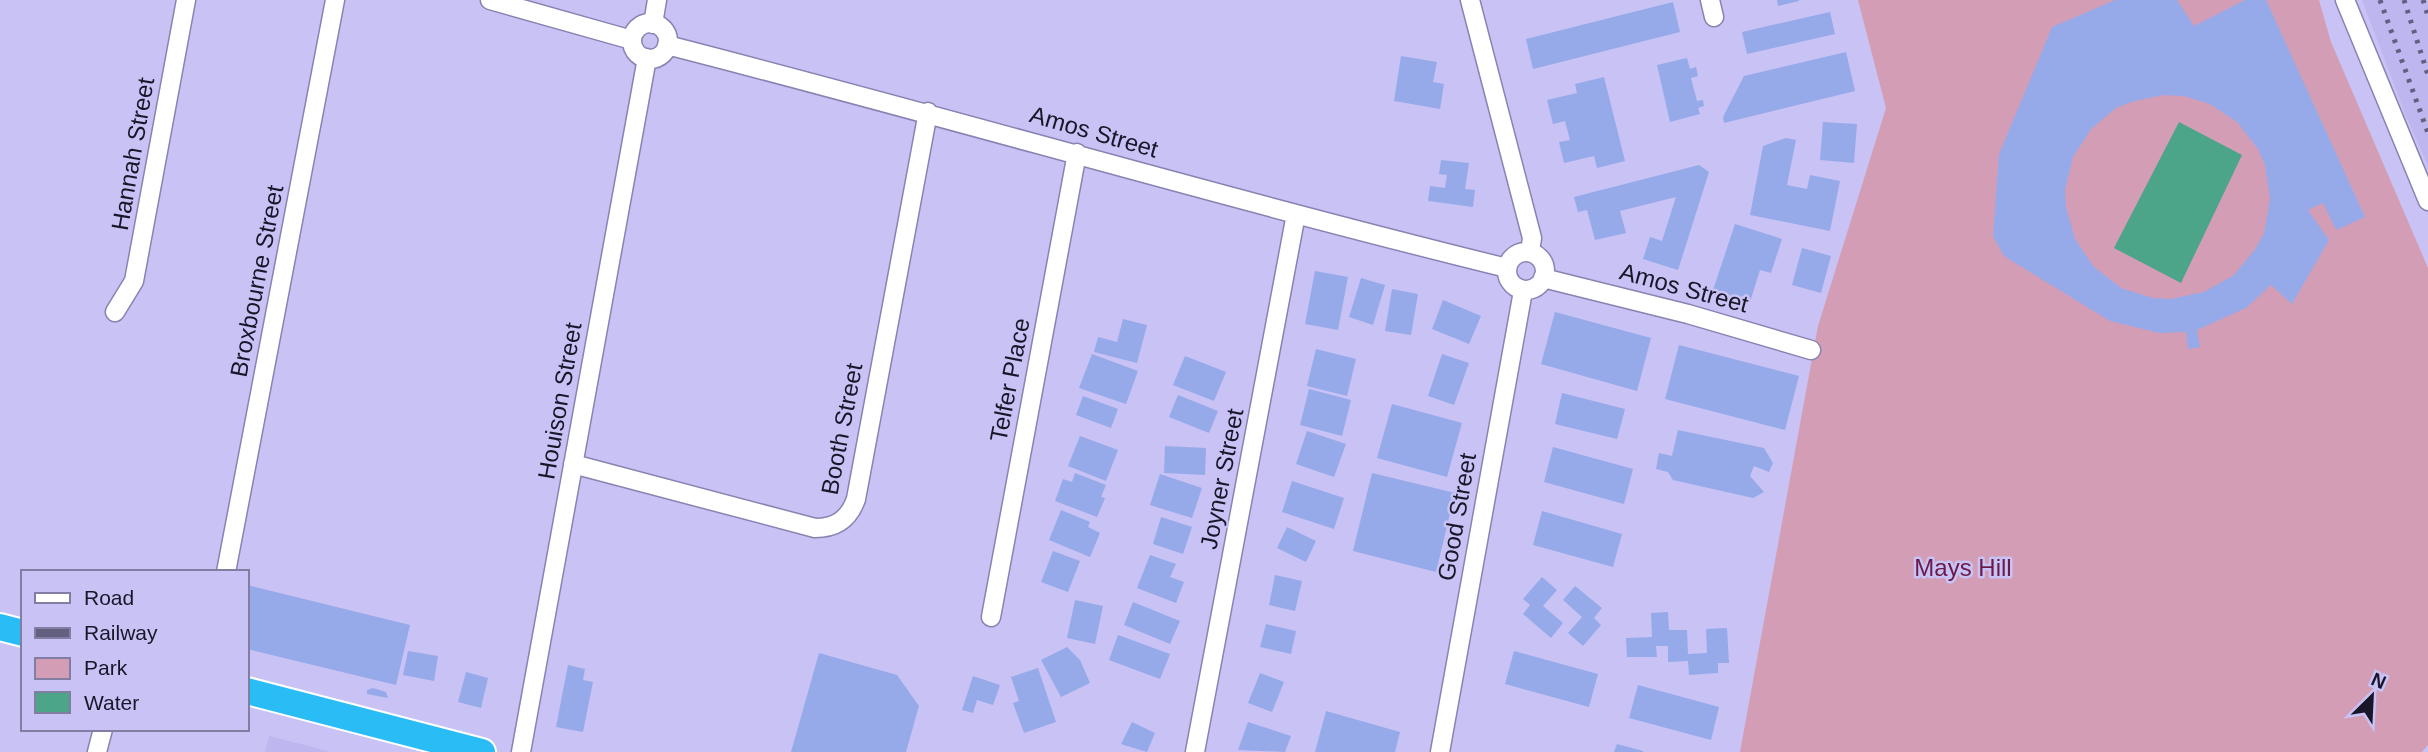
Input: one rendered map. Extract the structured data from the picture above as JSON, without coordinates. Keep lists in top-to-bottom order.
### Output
{
  "streets": {
    "street": [
      "Amos Street",
      "Hannah Street",
      "Broxbourne Street",
      "Telfer Place",
      "Houison Street",
      "Booth Street",
      "Joyner Street",
      "Good Street"
    ]
  },
  "crossings": [
    ["Amos Street", "Telfer Place"],
    ["Amos Street", "Houison Street"],
    ["Amos Street", "Booth Street"],
    ["Amos Street", "Joyner Street"],
    ["Amos Street", "Good Street"],
    ["Houison Street", "Booth Street"]
  ],
  "parks": ["Mays Hill"],
  "legend": [
    "Road",
    "Railway",
    "Park",
    "Water"
  ],
  "north": "top right"
}
